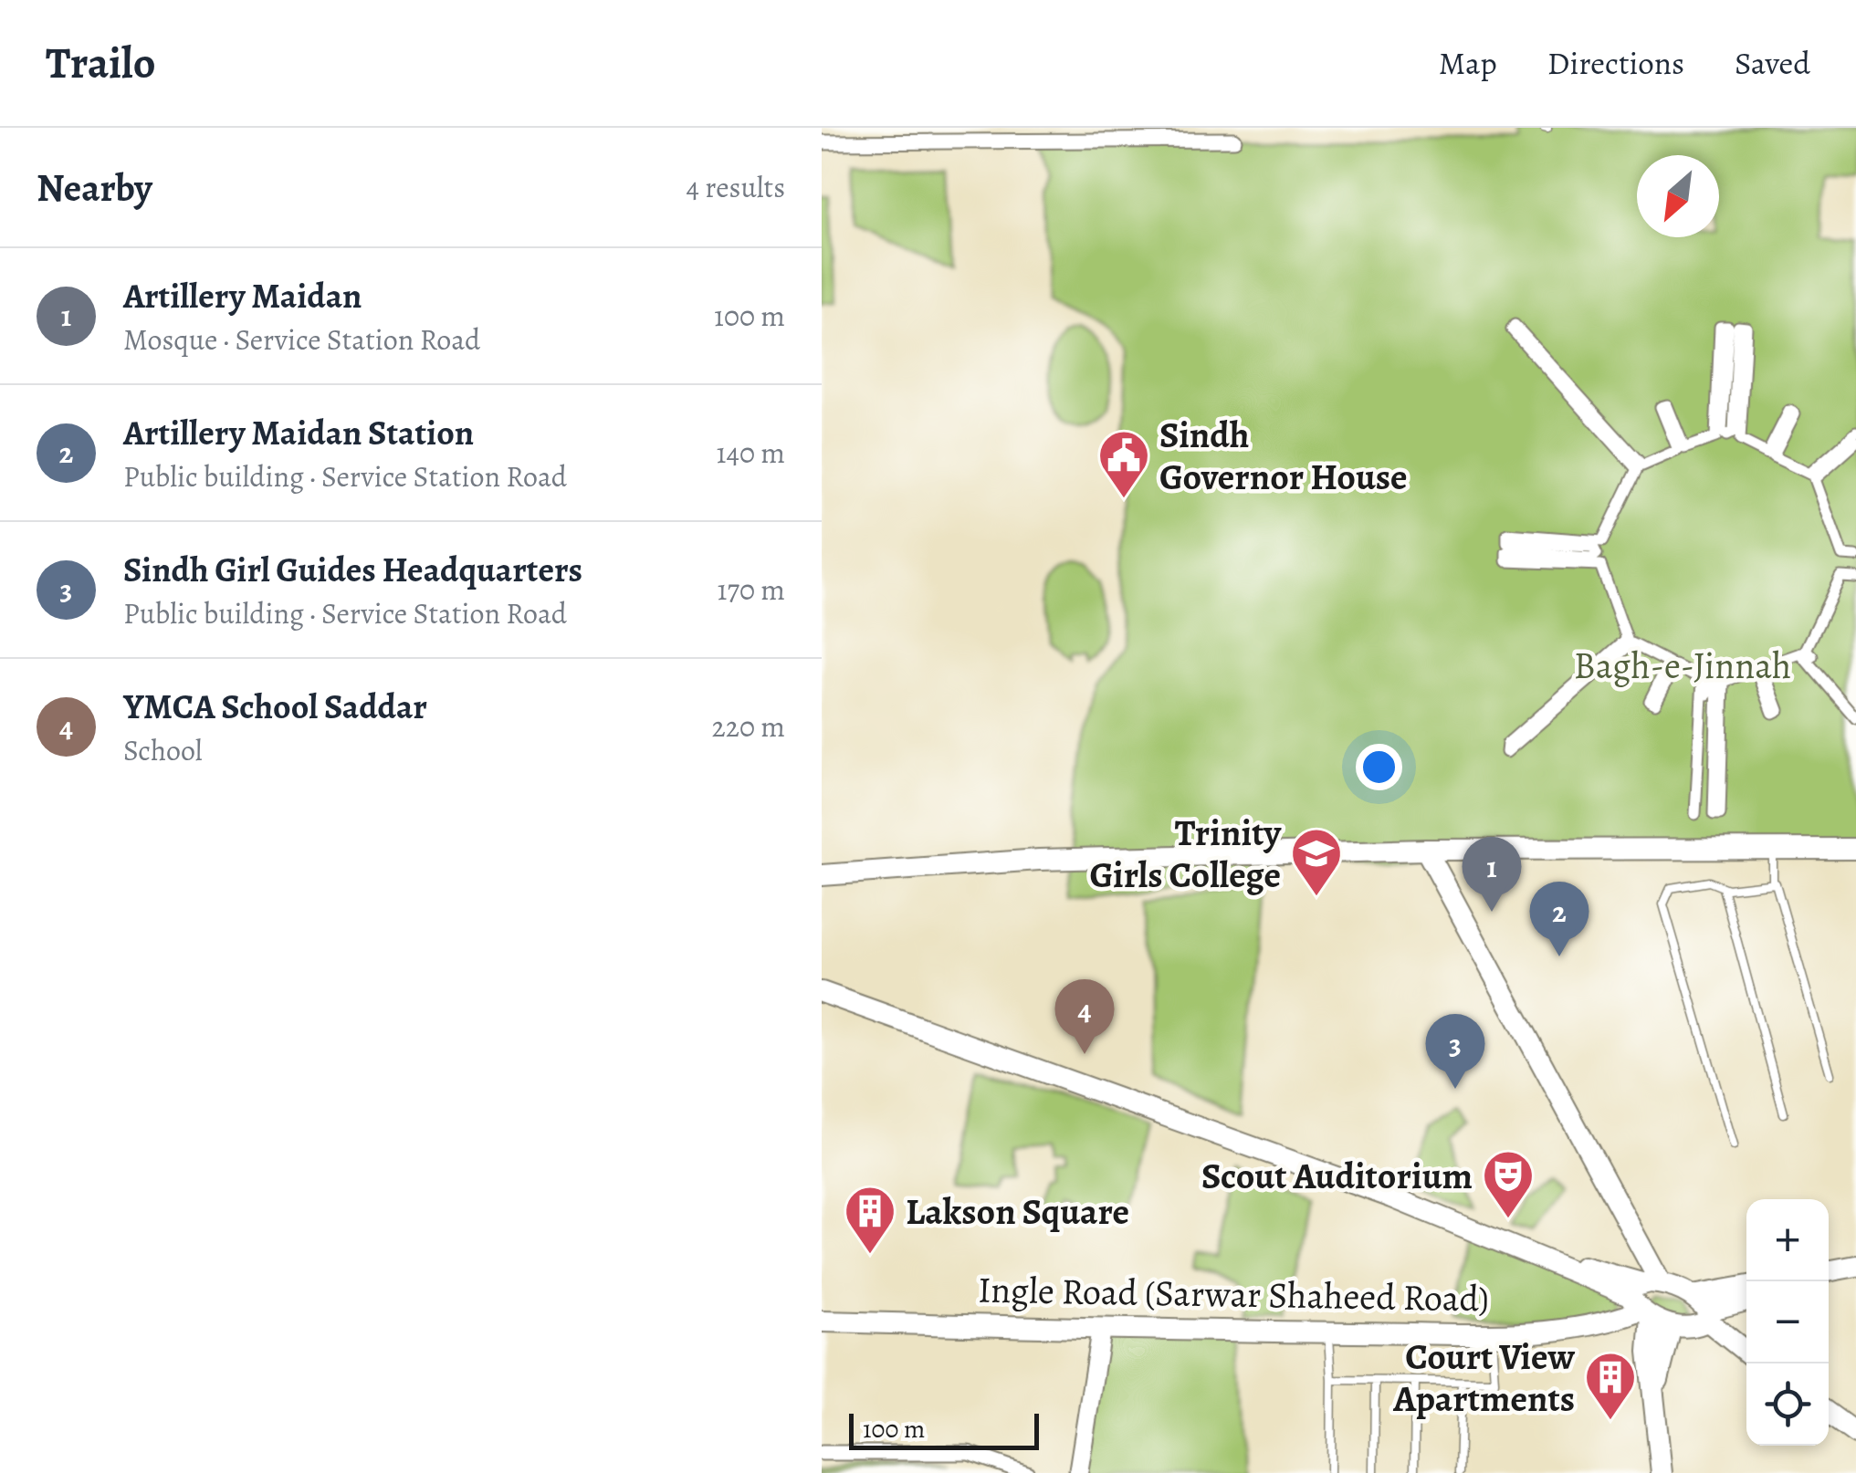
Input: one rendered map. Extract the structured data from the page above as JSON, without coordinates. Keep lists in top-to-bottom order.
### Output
{
  "streets": {
    "main road": ["Ingle Road (Sarwar Shaheed Road)"]
  },
  "parks": ["Bagh-e-Jinnah"],
  "places": {
    "public building": ["Sindh Governor House"],
    "school or university": ["Trinity Girls College"],
    "theatre": ["Scout Auditorium"],
    "building": ["Lakson Square", "Court View Apartments"]
  },
  "scale_bar": "100 m",
  "north": "bottom left",
  "page": {
    "header": "Trailo",
    "nav": ["Map", "Directions", "Saved"],
    "heading": ["Nearby", "4 results"],
    "list": [
      {
        "mark": "1",
        "name": "Artillery Maidan",
        "note": "Mosque · Service Station Road",
        "value": "100 m"
      },
      {
        "mark": "2",
        "name": "Artillery Maidan Station",
        "note": "Public building · Service Station Road",
        "value": "140 m"
      },
      {
        "mark": "3",
        "name": "Sindh Girl Guides Headquarters",
        "note": "Public building · Service Station Road",
        "value": "170 m"
      },
      {
        "mark": "4",
        "name": "YMCA School Saddar",
        "note": "School",
        "value": "220 m"
      }
    ],
    "pins": [
      "1",
      "2",
      "4",
      "3"
    ],
    "map_buttons": ["+", "−"],
    "scale": "100 m"
  }
}
